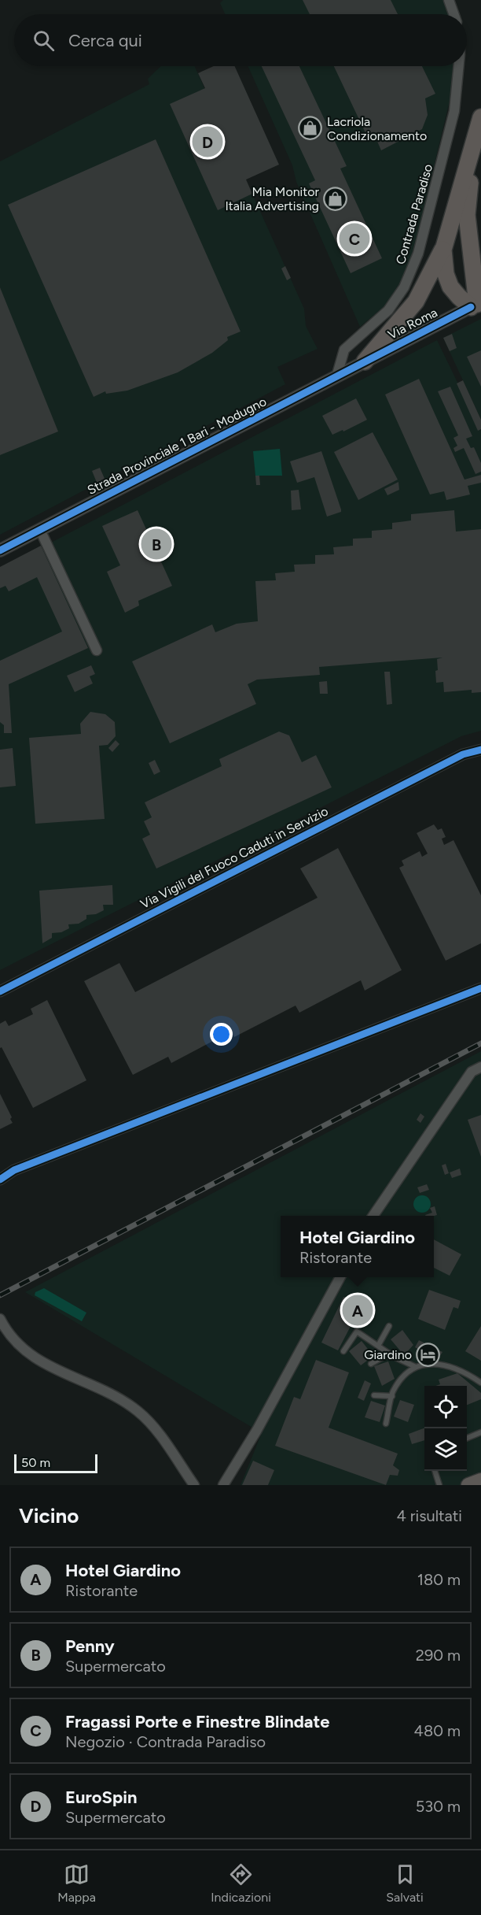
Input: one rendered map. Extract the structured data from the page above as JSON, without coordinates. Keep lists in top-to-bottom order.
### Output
{
  "streets": {
    "street": [
      "Contrada Paradiso",
      "Via Roma",
      "Strada Provinciale 1 Bari - Modugno",
      "Via Vigili del Fuoco Caduti in Servizio"
    ]
  },
  "crossings": [
    ["Contrada Paradiso", "Strada Provinciale 1 Bari - Modugno"],
    ["Via Roma", "Strada Provinciale 1 Bari - Modugno"]
  ],
  "places": {
    "shop": ["Lacriola Condizionamento", "Mia Monitor Italia Advertising"],
    "hotel": ["Giardino"]
  },
  "scale_bar": "50 m",
  "page": {
    "search": "Cerca qui",
    "pins": [
      "D",
      "C",
      "B",
      "A"
    ],
    "popup": ["Hotel Giardino", "Ristorante"],
    "scale": "50 m",
    "heading": ["Vicino", "4 risultati"],
    "list": [
      {
        "mark": "A",
        "name": "Hotel Giardino",
        "note": "Ristorante",
        "value": "180 m"
      },
      {
        "mark": "B",
        "name": "Penny",
        "note": "Supermercato",
        "value": "290 m"
      },
      {
        "mark": "C",
        "name": "Fragassi Porte e Finestre Blindate",
        "note": "Negozio · Contrada Paradiso",
        "value": "480 m"
      },
      {
        "mark": "D",
        "name": "EuroSpin",
        "note": "Supermercato",
        "value": "530 m"
      }
    ],
    "nav": ["Mappa", "Indicazioni", "Salvati"]
  }
}
